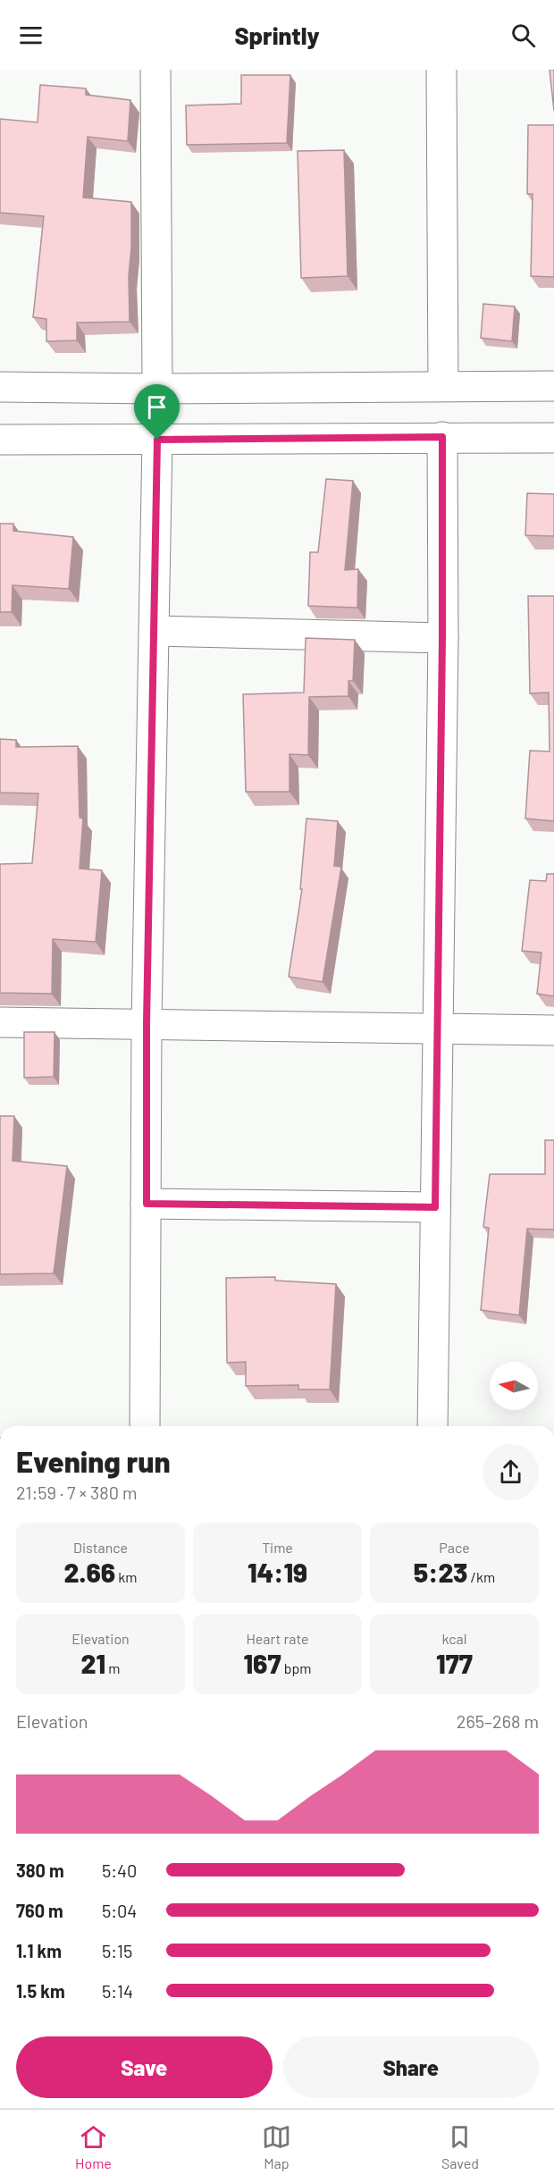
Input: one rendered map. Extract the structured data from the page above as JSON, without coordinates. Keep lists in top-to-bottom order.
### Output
{
  "north": "left",
  "page": {
    "header": "Sprintly",
    "heading": ["Evening run", "21:59 · 7 × 380 m"],
    "stats": [
      ["Distance", "2.66 km"],
      ["Time", "14:19"],
      ["Pace", "5:23 /km"],
      ["Elevation", "21 m"],
      ["Heart rate", "167 bpm"],
      ["kcal", "177"]
    ],
    "chart": ["Elevation", "265–268 m"],
    "list": [
      {
        "name": "380 m",
        "note": "5:40"
      },
      {
        "name": "760 m",
        "note": "5:04"
      },
      {
        "name": "1.1 km",
        "note": "5:15"
      },
      {
        "name": "1.5 km",
        "note": "5:14"
      }
    ],
    "buttons": ["Save", "Share"],
    "tabs": ["Home", "Map", "Saved"]
  }
}
